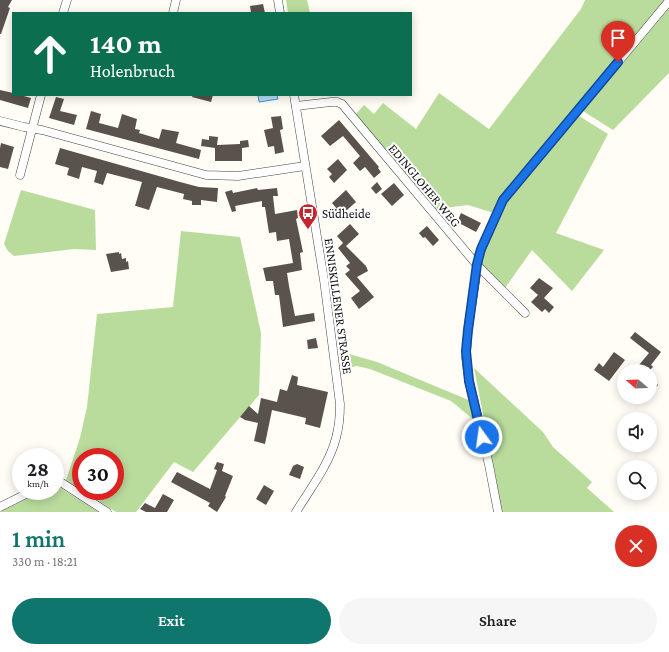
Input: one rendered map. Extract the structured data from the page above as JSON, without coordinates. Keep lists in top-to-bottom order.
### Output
{
  "streets": {
    "street": ["EDINGLOHER WEG", "ENNISKILLENER STRASSE"]
  },
  "crossings": [
    ["EDINGLOHER WEG", "ENNISKILLENER STRASSE"]
  ],
  "places": {
    "bus stop": ["Südheide"]
  },
  "north": "left",
  "page": {
    "turn": ["140 m", "Holenbruch"],
    "speed": "28 km/h",
    "limit": "30",
    "heading": ["1 min", "330 m · 18:21"],
    "buttons": ["Exit", "Share"]
  }
}
